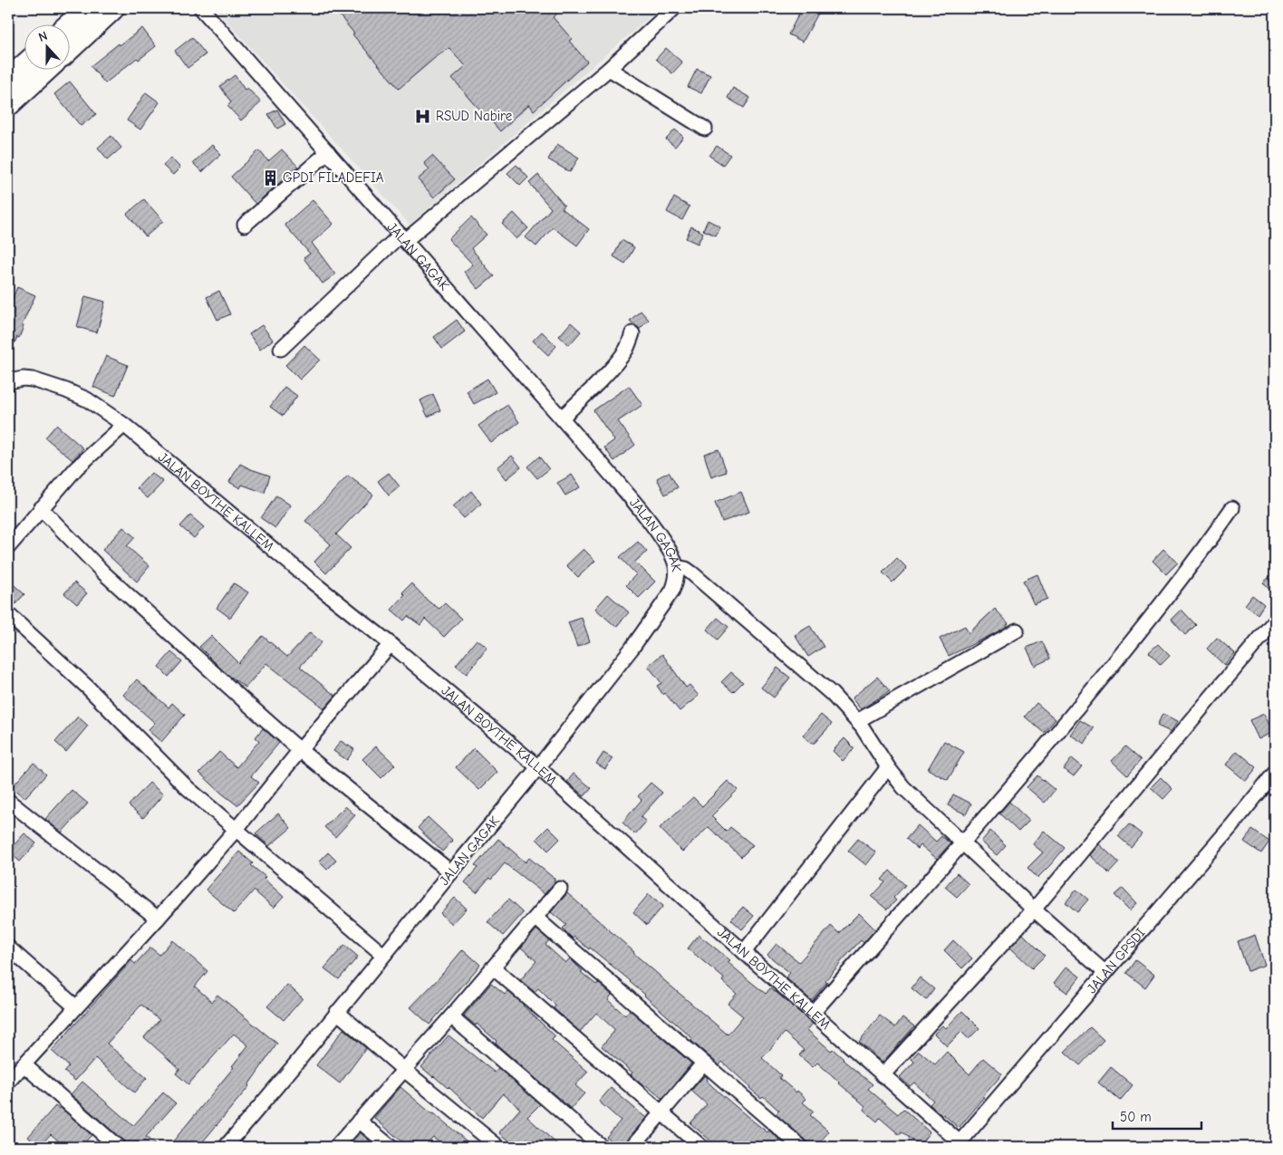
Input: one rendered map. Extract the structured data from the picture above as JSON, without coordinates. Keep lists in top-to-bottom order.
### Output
{
  "streets": {
    "street": ["JALAN GAGAK", "JALAN BOYTHE KALLEM", "JALAN GPSDI"]
  },
  "crossings": [
    ["JALAN GAGAK", "JALAN BOYTHE KALLEM"],
    ["JALAN BOYTHE KALLEM", "JALAN GPSDI"]
  ],
  "places": {
    "hospital": ["RSUD Nabire"],
    "building": ["GPDI FILADEFIA"]
  },
  "scale_bar": "50 m",
  "north": "top"
}
